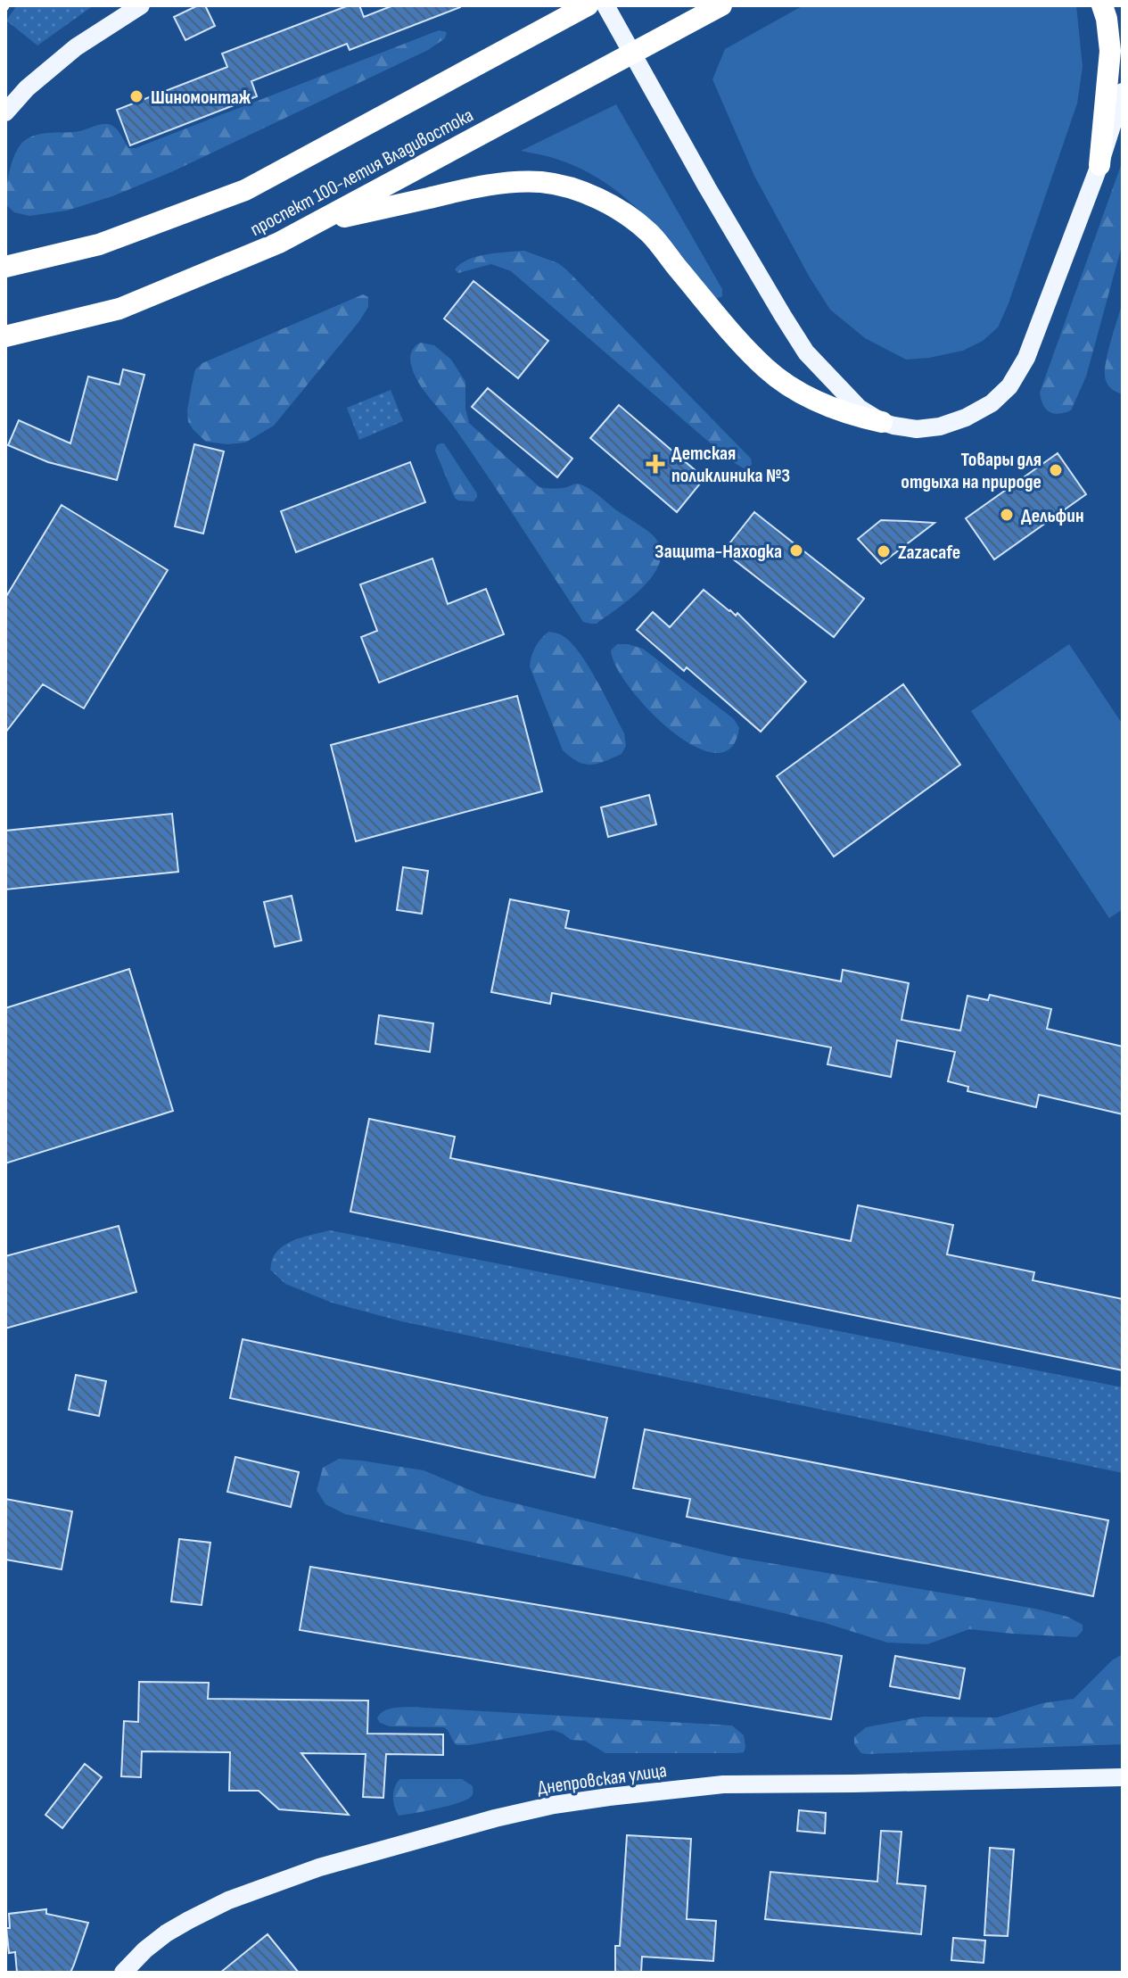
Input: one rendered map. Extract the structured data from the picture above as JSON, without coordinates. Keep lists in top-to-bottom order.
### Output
{
  "streets": {
    "highway": ["проспект 100-летия Владивостока"],
    "main road": ["Днепровская улица"]
  },
  "places": {
    "other": [
      "Шиномонтаж",
      "Товары для отдыха на природе",
      "Дельфин",
      "Защита-Находка",
      "Zazacafe"
    ],
    "health": ["Детская поликлиника №3"]
  }
}
